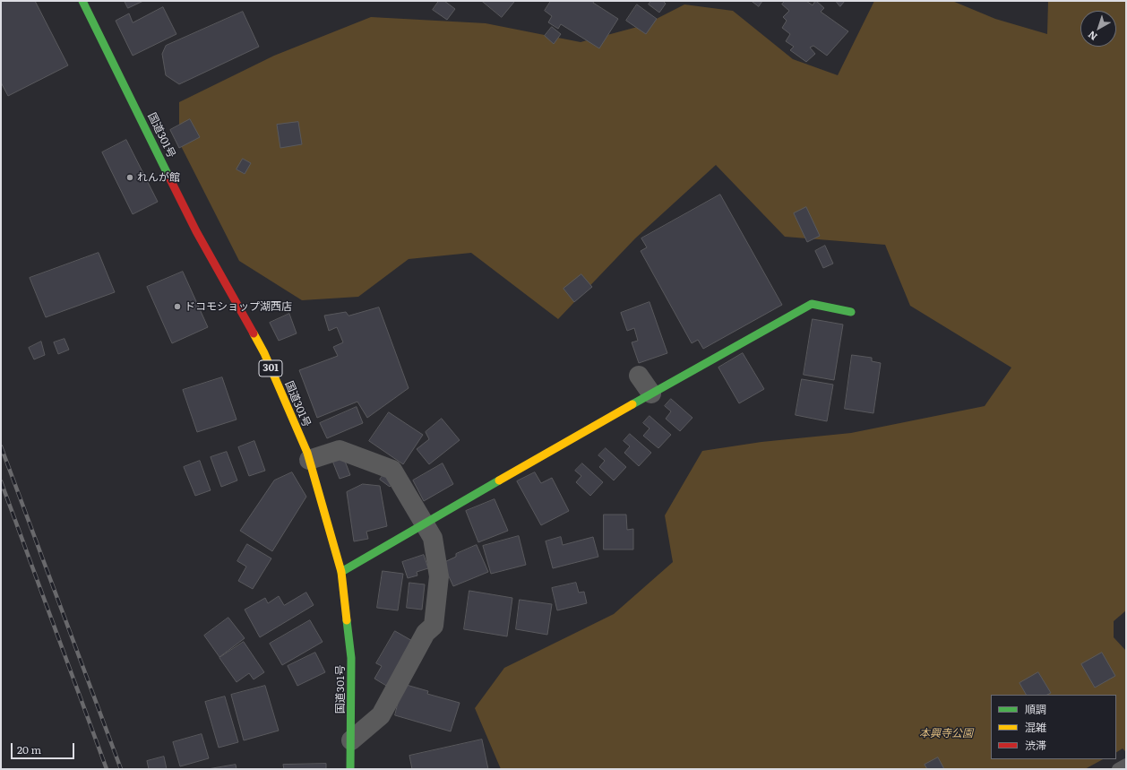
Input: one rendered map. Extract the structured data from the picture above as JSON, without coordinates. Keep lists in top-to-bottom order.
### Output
{
  "streets": {
    "main road": ["国道301号", "301"]
  },
  "parks": ["本興寺公園"],
  "places": ["れんが館", "ドコモショップ湖西店"],
  "legend": ["順調", "混雑", "渋滞"],
  "scale_bar": "20 m",
  "north": "bottom left"
}
